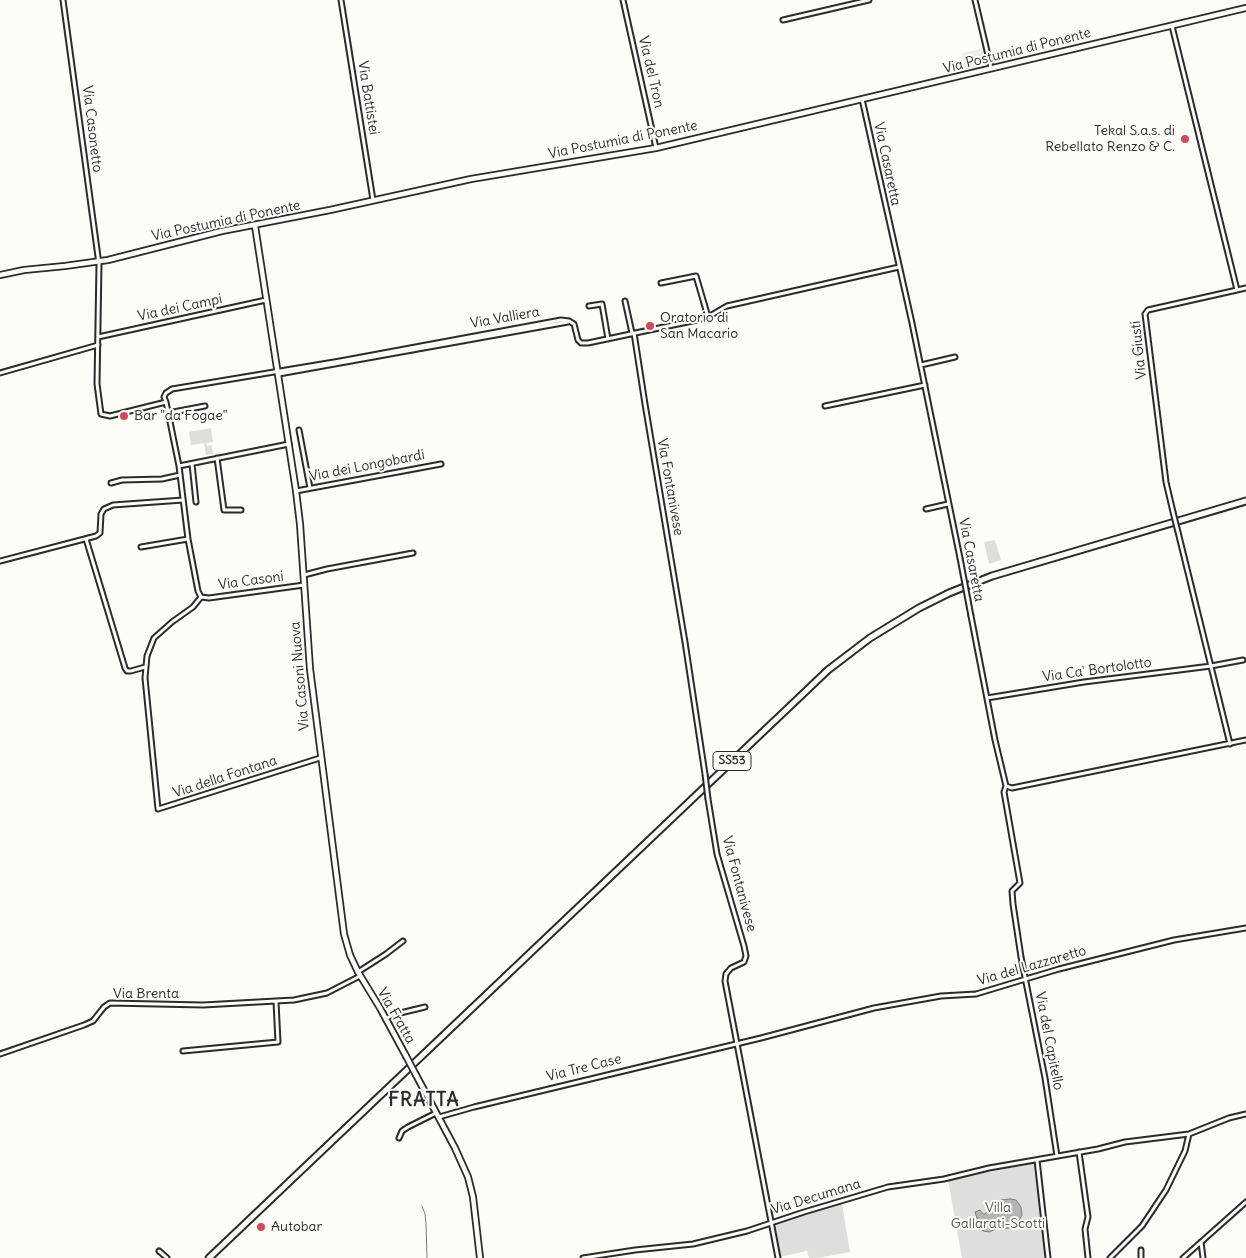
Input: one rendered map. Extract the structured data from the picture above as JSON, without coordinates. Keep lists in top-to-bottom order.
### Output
{
  "streets": {
    "highway": ["SS53"],
    "main road": ["Via Postumia di Ponente", "Via Casoni Nuova", "Via Fratta"],
    "street": [
      "Via del Tron",
      "Via Battistei",
      "Via Casonetto",
      "Via Casaretta",
      "Via dei Campi",
      "Via Valliera",
      "Via Giusti",
      "Via dei Longobardi",
      "Via Fontanivese",
      "Via Casoni",
      "Via Ca' Bortolotto",
      "Via della Fontana",
      "Via del Lazzaretto",
      "Via Brenta",
      "Via del Capitello",
      "Via Tre Case",
      "Via Decumana"
    ]
  },
  "crossings": [
    ["Via Postumia di Ponente", "Via del Tron"],
    ["Via Postumia di Ponente", "Via Battistei"],
    ["Via Postumia di Ponente", "Via Casonetto"],
    ["Via Postumia di Ponente", "Via Casaretta"],
    ["Via Postumia di Ponente", "Via Casoni Nuova"],
    ["Via Casonetto", "Via dei Campi"],
    ["Via Casaretta", "Via Ca' Bortolotto"],
    ["Via Casaretta", "Via del Capitello"],
    ["Via dei Campi", "Via Casoni Nuova"],
    ["Via Valliera", "Via Casoni"],
    ["Via Valliera", "Via Casoni Nuova"],
    ["Via Giusti", "Via Ca' Bortolotto"],
    ["Via dei Longobardi", "Via Casoni Nuova"],
    ["Via Fontanivese", "Via del Lazzaretto"],
    ["Via Fontanivese", "Via Tre Case"],
    ["Via Fontanivese", "Via Decumana"],
    ["Via Casoni", "Via Casoni Nuova"],
    ["Via Casoni", "Via della Fontana"],
    ["Via Casoni Nuova", "Via della Fontana"],
    ["Via Casoni Nuova", "Via Fratta"],
    ["Via del Lazzaretto", "Via del Capitello"],
    ["Via del Lazzaretto", "Via Tre Case"],
    ["Via Brenta", "Via Fratta"],
    ["Via Fratta", "Via Tre Case"],
    ["Via del Capitello", "Via Decumana"]
  ],
  "districts": ["FRATTA"],
  "parks": ["Villa Gallarati-Scotti"],
  "places": [
    "Tekal S.a.s. di Rebellato Renzo & C.",
    "Oratorio di San Macario",
    "Bar \"da Fogae\"",
    "Autobar"
  ]
}
